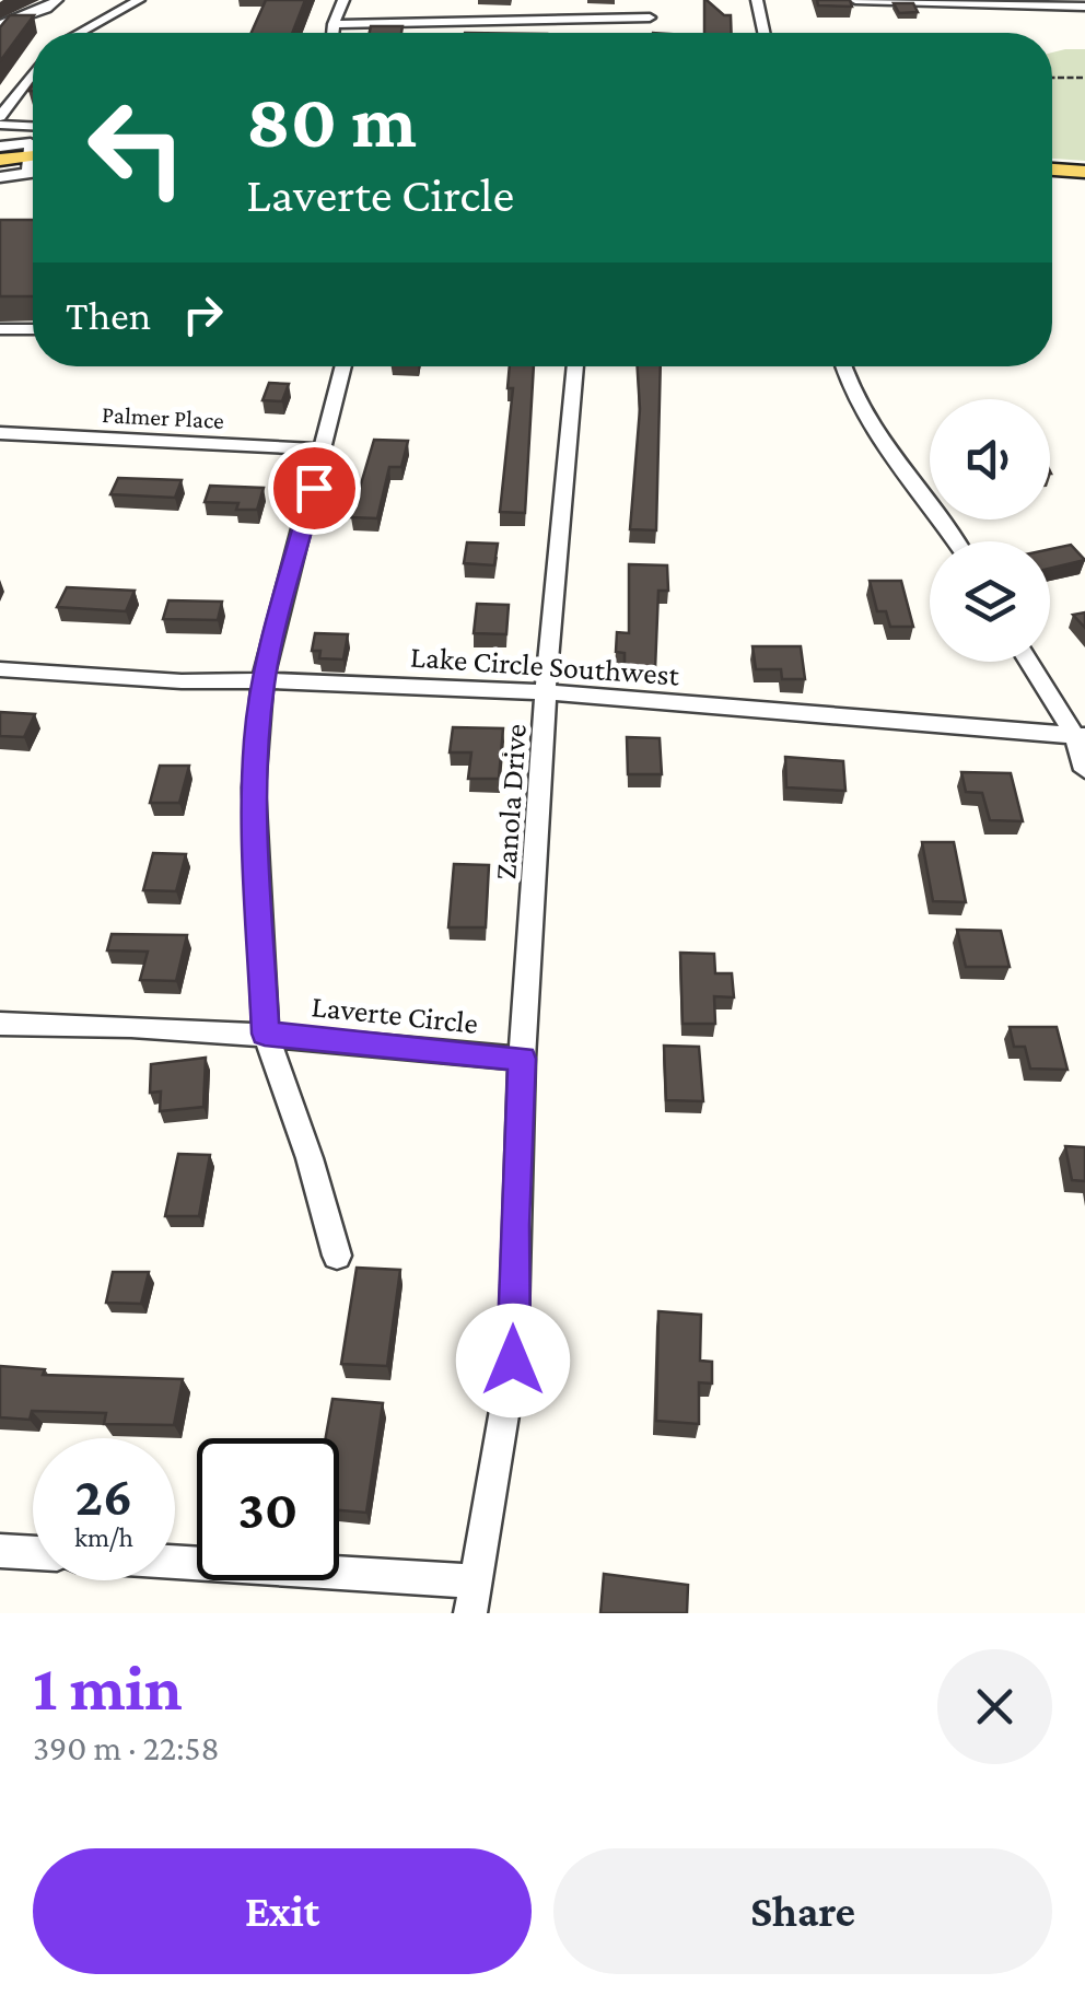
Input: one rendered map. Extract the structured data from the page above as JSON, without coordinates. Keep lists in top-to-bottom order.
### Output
{
  "streets": {
    "street": [
      "Palmer Place",
      "Lake Circle Southwest",
      "Zanola Drive",
      "Laverte Circle"
    ]
  },
  "crossings": [
    ["Lake Circle Southwest", "Zanola Drive"],
    ["Zanola Drive", "Laverte Circle"]
  ],
  "page": {
    "turn": ["80 m", "Laverte Circle"],
    "then": "Then",
    "speed": "26 km/h",
    "limit": "30",
    "heading": ["1 min", "390 m · 22:58"],
    "buttons": ["Exit", "Share"]
  }
}
